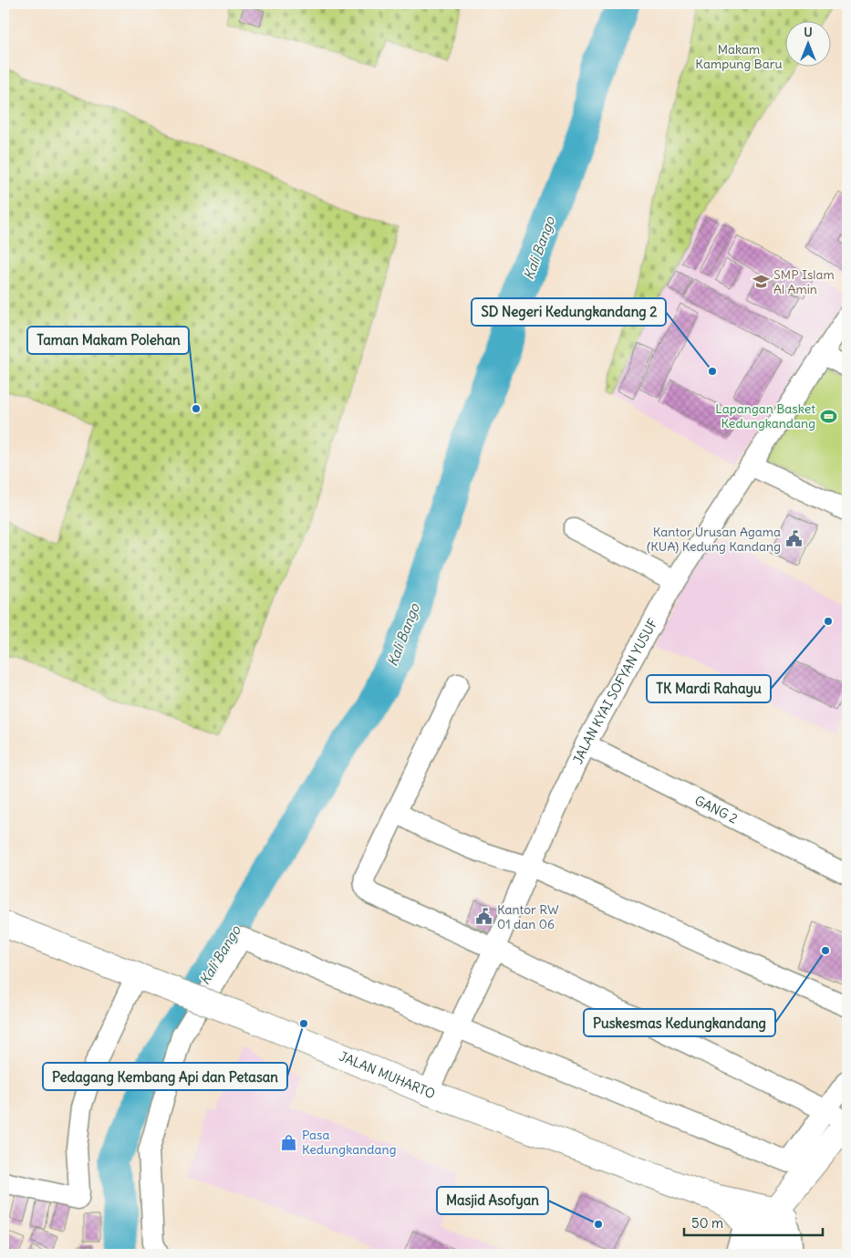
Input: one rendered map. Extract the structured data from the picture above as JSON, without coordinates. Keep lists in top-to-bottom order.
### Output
{
  "streets": {
    "main road": ["JALAN MUHARTO"],
    "street": ["JALAN KYAI SOFYAN YUSUF", "GANG 2"]
  },
  "crossings": [
    ["JALAN KYAI SOFYAN YUSUF", "GANG 2"],
    ["JALAN KYAI SOFYAN YUSUF", "JALAN MUHARTO"]
  ],
  "water": ["Kali Bango"],
  "parks": ["Makam Kampung Baru"],
  "places": {
    "school or university": ["SMP Islam Al Amin"],
    "other": [
      "SD Negeri Kedungkandang 2",
      "Taman Makam Polehan",
      "TK Mardi Rahayu",
      "Puskesmas Kedungkandang",
      "Pedagang Kembang Api dan Petasan",
      "Masjid Asofyan"
    ],
    "sports": ["Lapangan Basket Kedungkandang"],
    "public building": ["Kantor Urusan Agama (KUA) Kedung Kandang", "Kantor RW 01 dan 06"],
    "shop": ["Pasa Kedungkandang"]
  },
  "scale_bar": "50 m",
  "north": "top"
}
